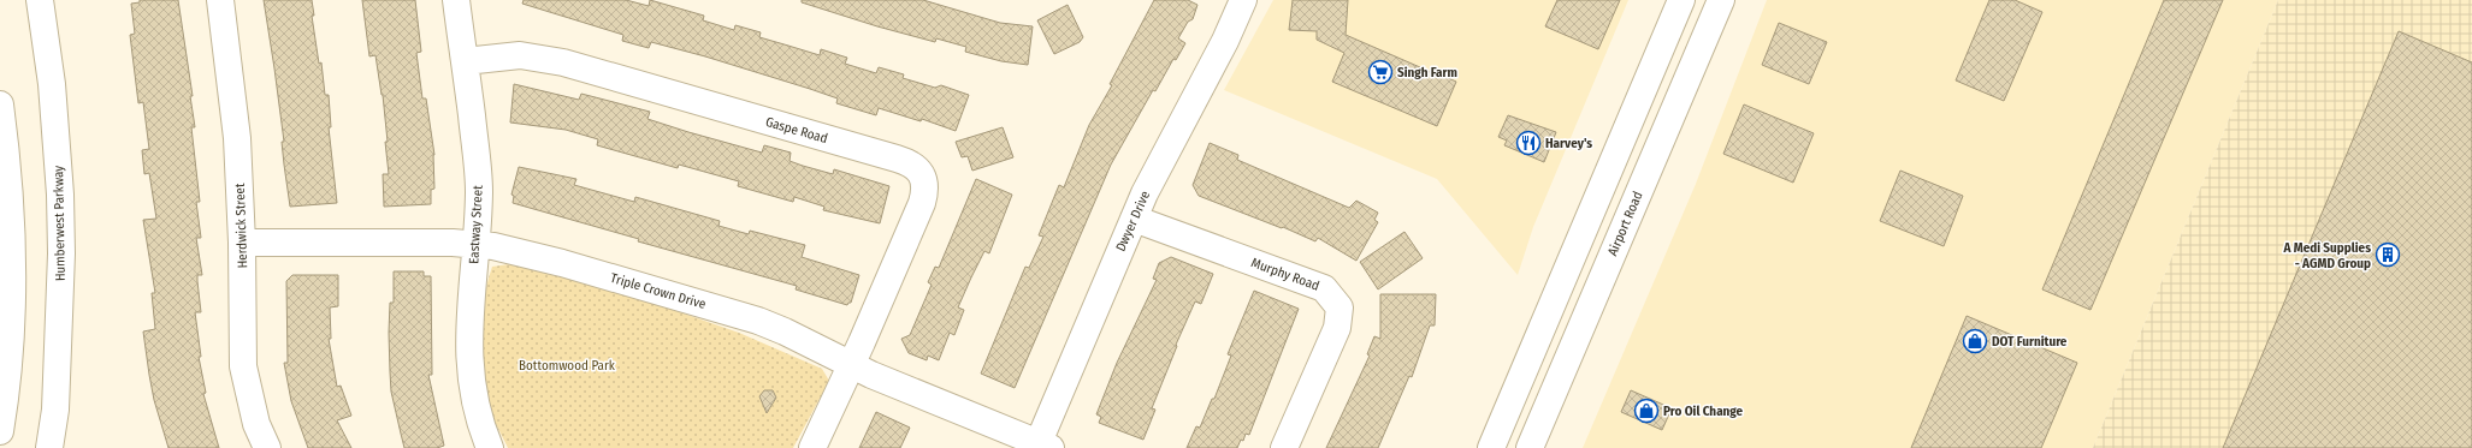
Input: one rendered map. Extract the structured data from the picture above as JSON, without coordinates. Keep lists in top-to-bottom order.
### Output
{
  "streets": {
    "street": [
      "Gaspe Road",
      "Dwyer Drive",
      "Humberwest Parkway",
      "Airport Road",
      "Eastway Street",
      "Herdwick Street",
      "Murphy Road",
      "Triple Crown Drive"
    ]
  },
  "crossings": [
    ["Gaspe Road", "Eastway Street"],
    ["Gaspe Road", "Triple Crown Drive"],
    ["Dwyer Drive", "Murphy Road"],
    ["Dwyer Drive", "Triple Crown Drive"],
    ["Eastway Street", "Triple Crown Drive"],
    ["Herdwick Street", "Triple Crown Drive"]
  ],
  "parks": ["Bottomwood Park"],
  "places": {
    "supermarket": ["Singh Farm"],
    "restaurant": ["Harvey's"],
    "building": ["A Medi Supplies - AGMD Group"],
    "shop": ["DOT Furniture", "Pro Oil Change"]
  }
}
